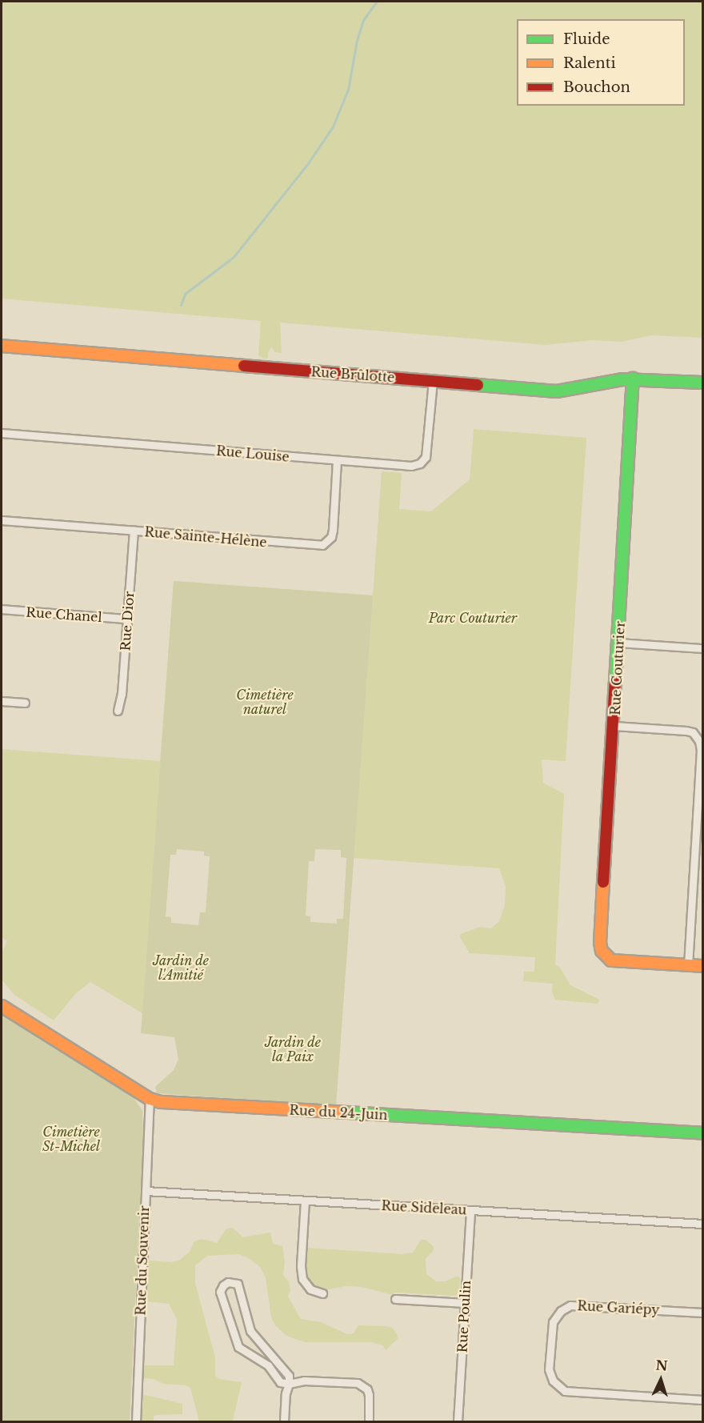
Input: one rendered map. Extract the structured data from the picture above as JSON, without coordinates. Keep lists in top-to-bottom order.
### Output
{
  "streets": {
    "street": [
      "Rue Brûlotte",
      "Rue Louise",
      "Rue Sainte-Hélène",
      "Rue Chanel",
      "Rue Dior",
      "Rue Couturier",
      "Rue du 24-Juin",
      "Rue Sideleau",
      "Rue du Souvenir",
      "Rue Gariépy",
      "Rue Poulin"
    ]
  },
  "crossings": [
    ["Rue Brûlotte", "Rue Louise"],
    ["Rue Brûlotte", "Rue Couturier"],
    ["Rue Louise", "Rue Sainte-Hélène"],
    ["Rue Sainte-Hélène", "Rue Dior"],
    ["Rue Chanel", "Rue Dior"],
    ["Rue du 24-Juin", "Rue du Souvenir"],
    ["Rue Sideleau", "Rue du Souvenir"],
    ["Rue Sideleau", "Rue Poulin"]
  ],
  "parks": [
    "Parc Couturier",
    "Cimetière naturel",
    "Jardin de l'Amitié",
    "Jardin de la Paix",
    "Cimetière St-Michel"
  ],
  "legend": ["Fluide", "Ralenti", "Bouchon"],
  "north": "top"
}
